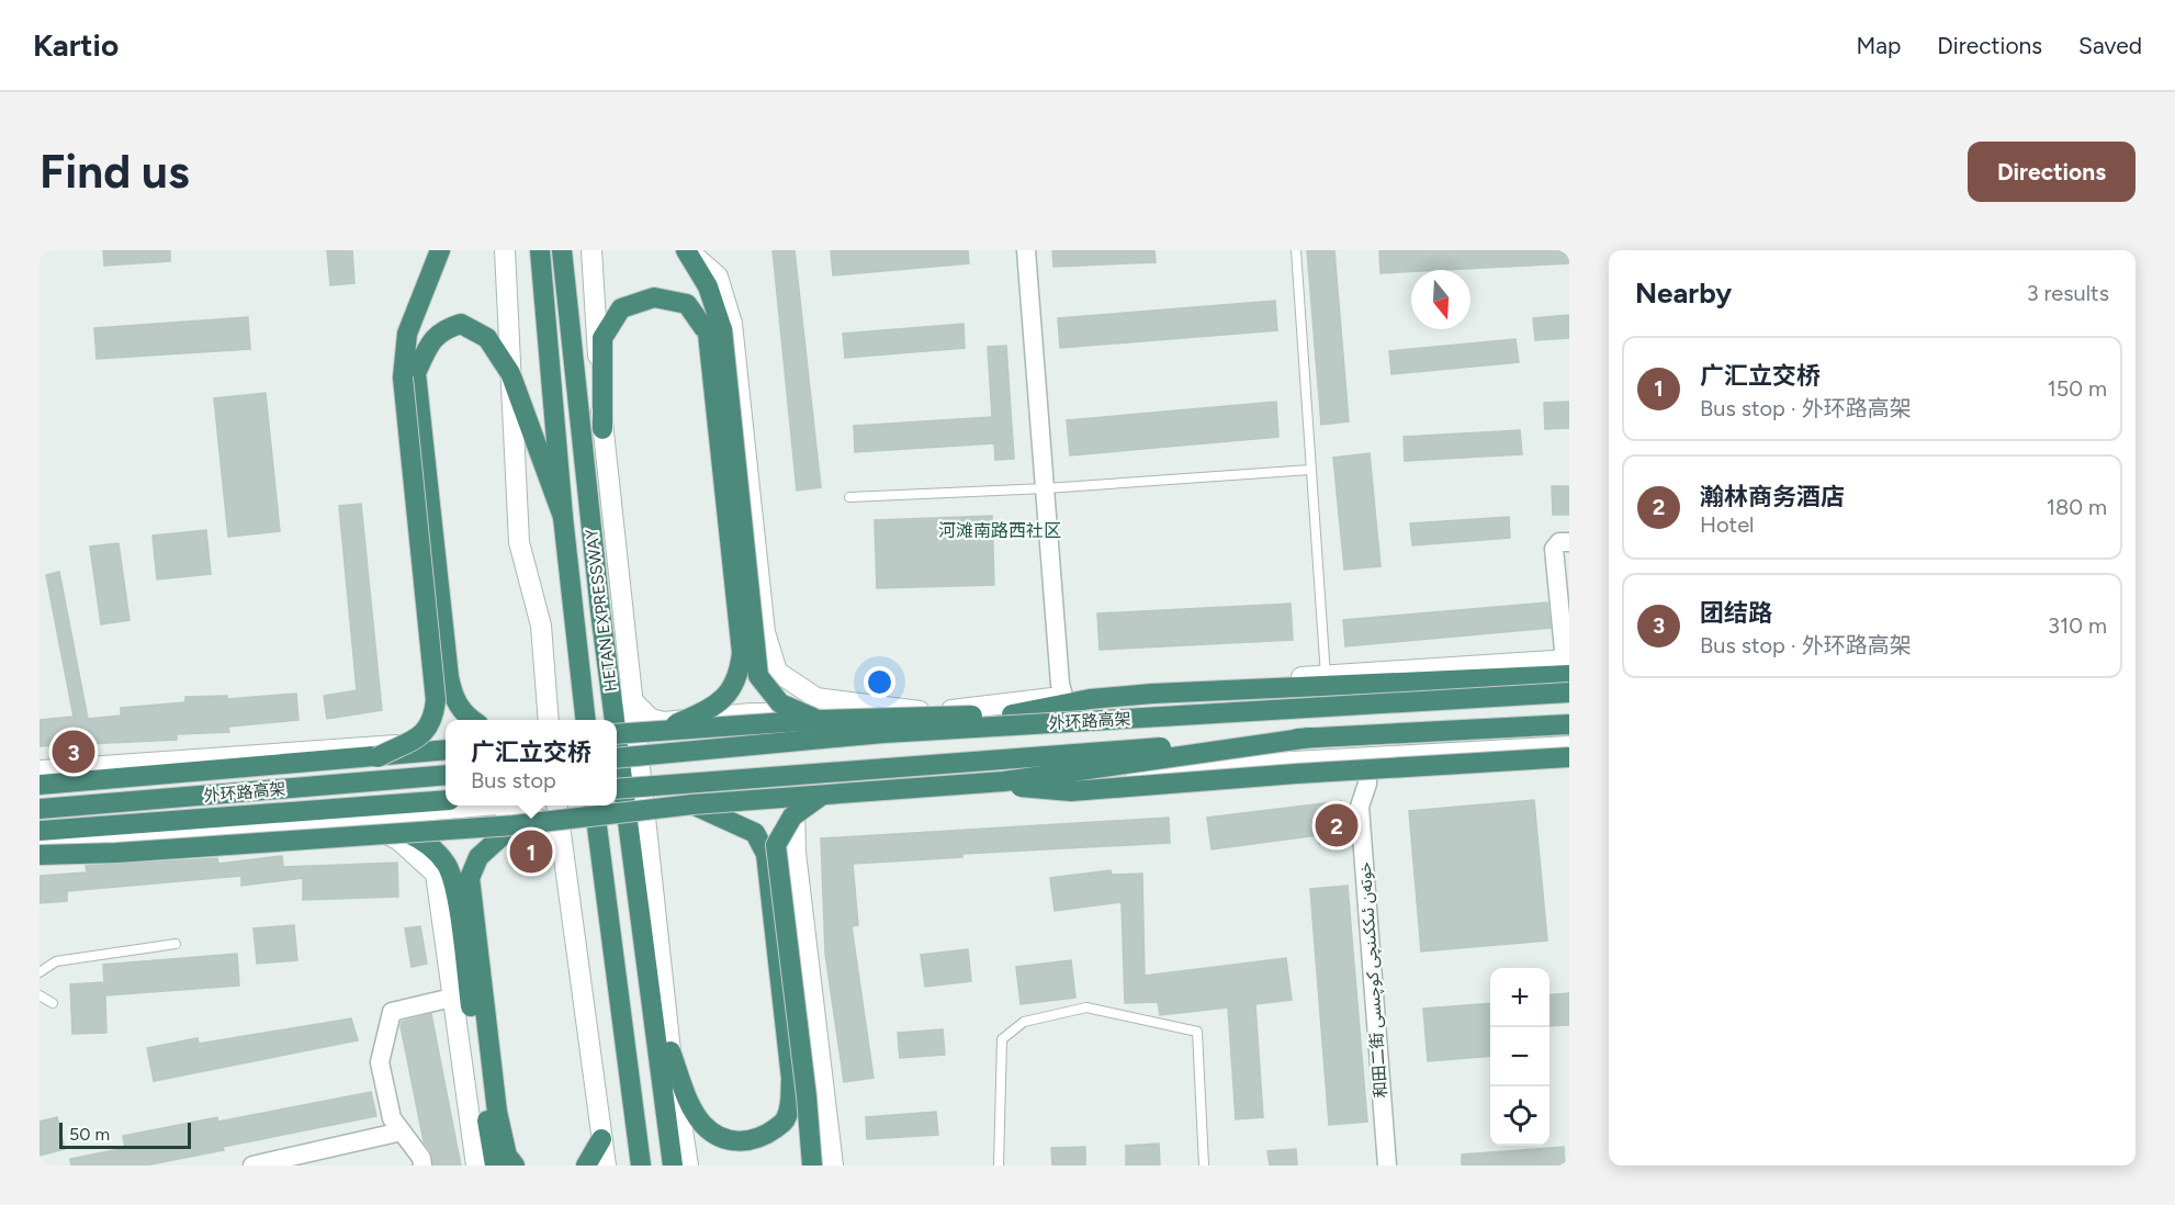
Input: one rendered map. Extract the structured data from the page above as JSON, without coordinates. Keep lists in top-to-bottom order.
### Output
{
  "streets": {
    "highway": ["HETAN EXPRESSWAY", "外环路高架"],
    "street": ["和田二街 خوتەن ئىككىنچى كوچىسى"]
  },
  "districts": ["河滩南路西社区"],
  "scale_bar": "50 m",
  "north": "bottom",
  "page": {
    "header": "Kartio",
    "nav": ["Map", "Directions", "Saved"],
    "buttons": "Directions",
    "title": "Find us",
    "heading": ["Nearby", "3 results"],
    "list": [
      {
        "mark": "1",
        "name": "广汇立交桥",
        "note": "Bus stop · 外环路高架",
        "value": "150 m"
      },
      {
        "mark": "2",
        "name": "瀚林商务酒店",
        "note": "Hotel",
        "value": "180 m"
      },
      {
        "mark": "3",
        "name": "团结路",
        "note": "Bus stop · 外环路高架",
        "value": "310 m"
      }
    ],
    "popup": ["广汇立交桥", "Bus stop"],
    "pins": ["3", "2", "1"],
    "map_buttons": ["+", "−"],
    "scale": "50 m"
  }
}
